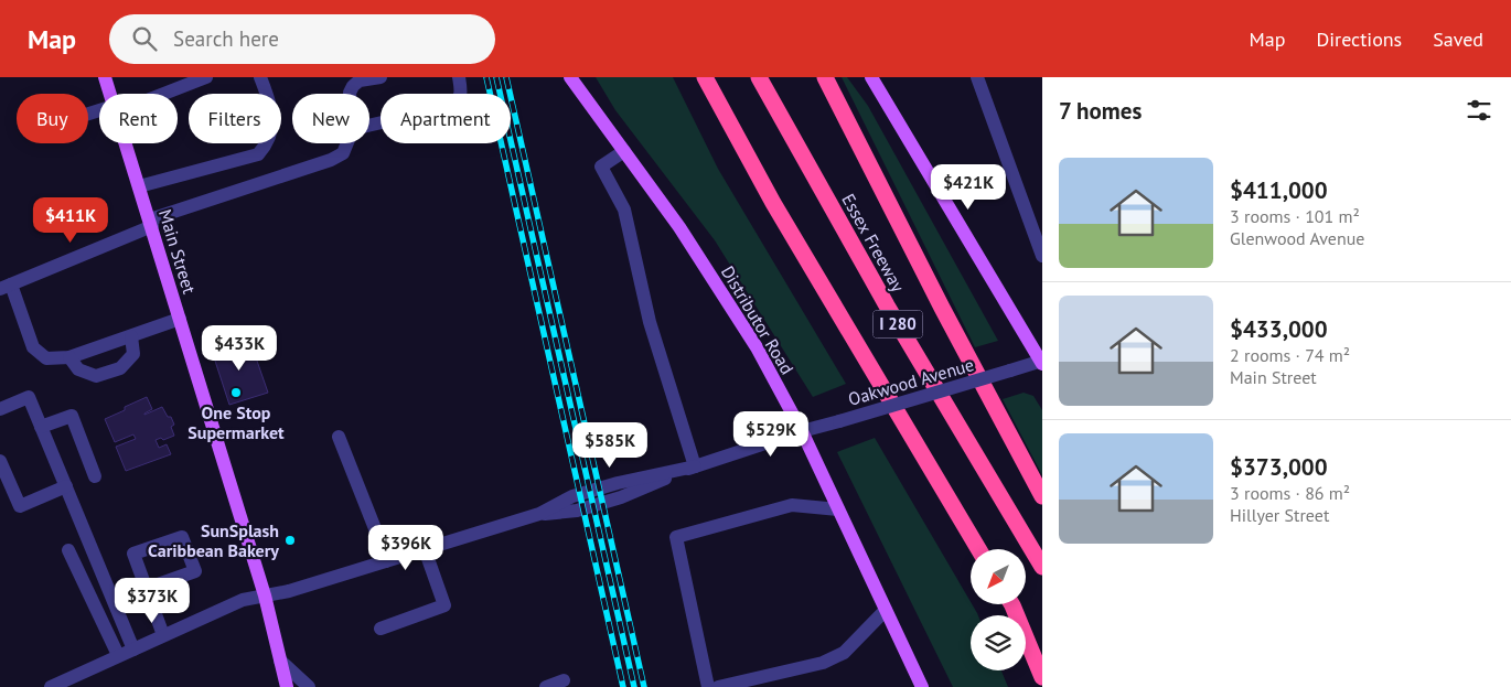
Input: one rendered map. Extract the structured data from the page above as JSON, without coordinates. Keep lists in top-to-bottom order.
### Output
{
  "streets": {
    "highway": ["Essex Freeway", "I 280"],
    "main road": ["Main Street", "Distributor Road"],
    "street": ["Oakwood Avenue"]
  },
  "crossings": [
    ["Main Street", "Oakwood Avenue"],
    ["Distributor Road", "Oakwood Avenue"]
  ],
  "places": ["One Stop Supermarket", "SunSplash Caribbean Bakery"],
  "north": "bottom left",
  "page": {
    "header": "Map",
    "search": "Search here",
    "nav": ["Map", "Directions", "Saved"],
    "heading": "7 homes",
    "chip": [
      "Buy",
      "Rent",
      "Filters",
      "New",
      "Apartment"
    ],
    "list": [
      {
        "name": "$411,000",
        "note": "3 rooms · 101 m² · Glenwood Avenue"
      },
      {
        "name": "$433,000",
        "note": "2 rooms · 74 m² · Main Street"
      },
      {
        "name": "$373,000",
        "note": "3 rooms · 86 m² · Hillyer Street"
      }
    ],
    "price": [
      "$421K",
      "$411K",
      "$433K",
      "$529K",
      "$585K",
      "$396K",
      "$373K"
    ]
  }
}
